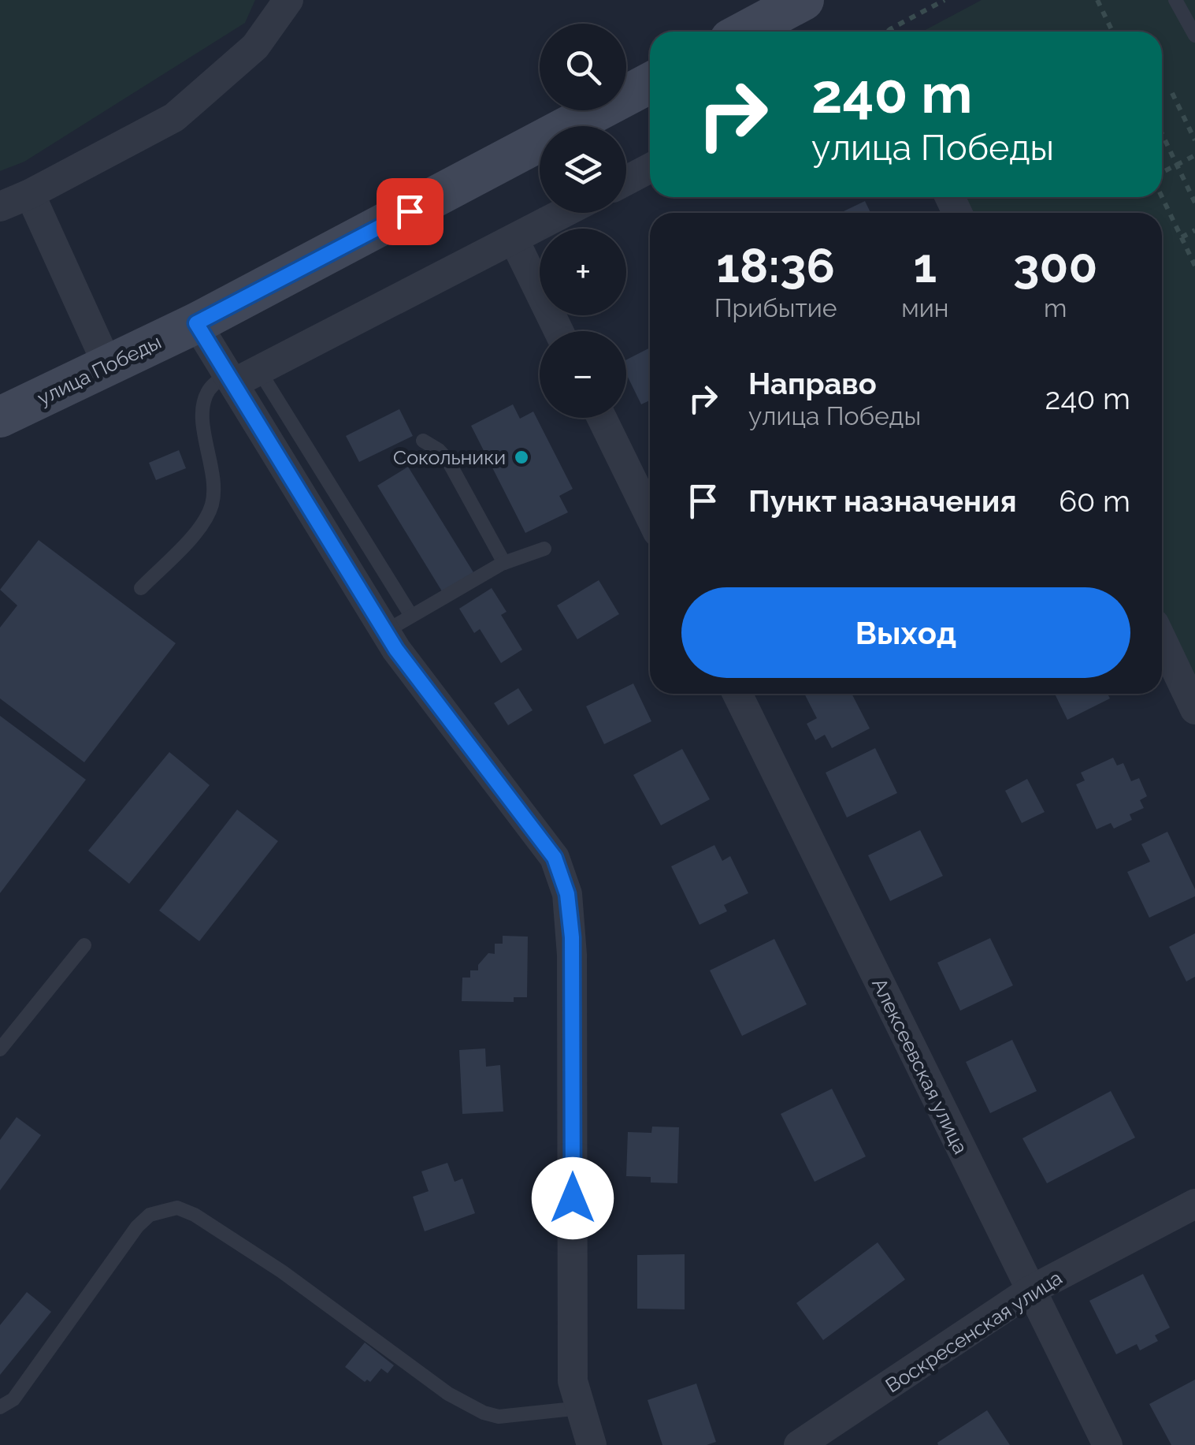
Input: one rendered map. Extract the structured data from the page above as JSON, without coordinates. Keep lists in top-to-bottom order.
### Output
{
  "streets": {
    "street": ["улица Победы", "Алексеевская улица", "Воскресенская улица"]
  },
  "crossings": [
    ["Алексеевская улица", "Воскресенская улица"]
  ],
  "places": ["Сокольники"],
  "page": {
    "map_buttons": ["+", "−"],
    "turn": ["240 m", "улица Победы"],
    "eta": [
      "18:36",
      "Прибытие",
      "1",
      "мин",
      "300",
      "m"
    ],
    "list": [
      {
        "name": "Направо",
        "note": "улица Победы",
        "value": "240 m"
      },
      {
        "name": "Пункт назначения",
        "value": "60 m"
      }
    ],
    "buttons": "Выход"
  }
}
